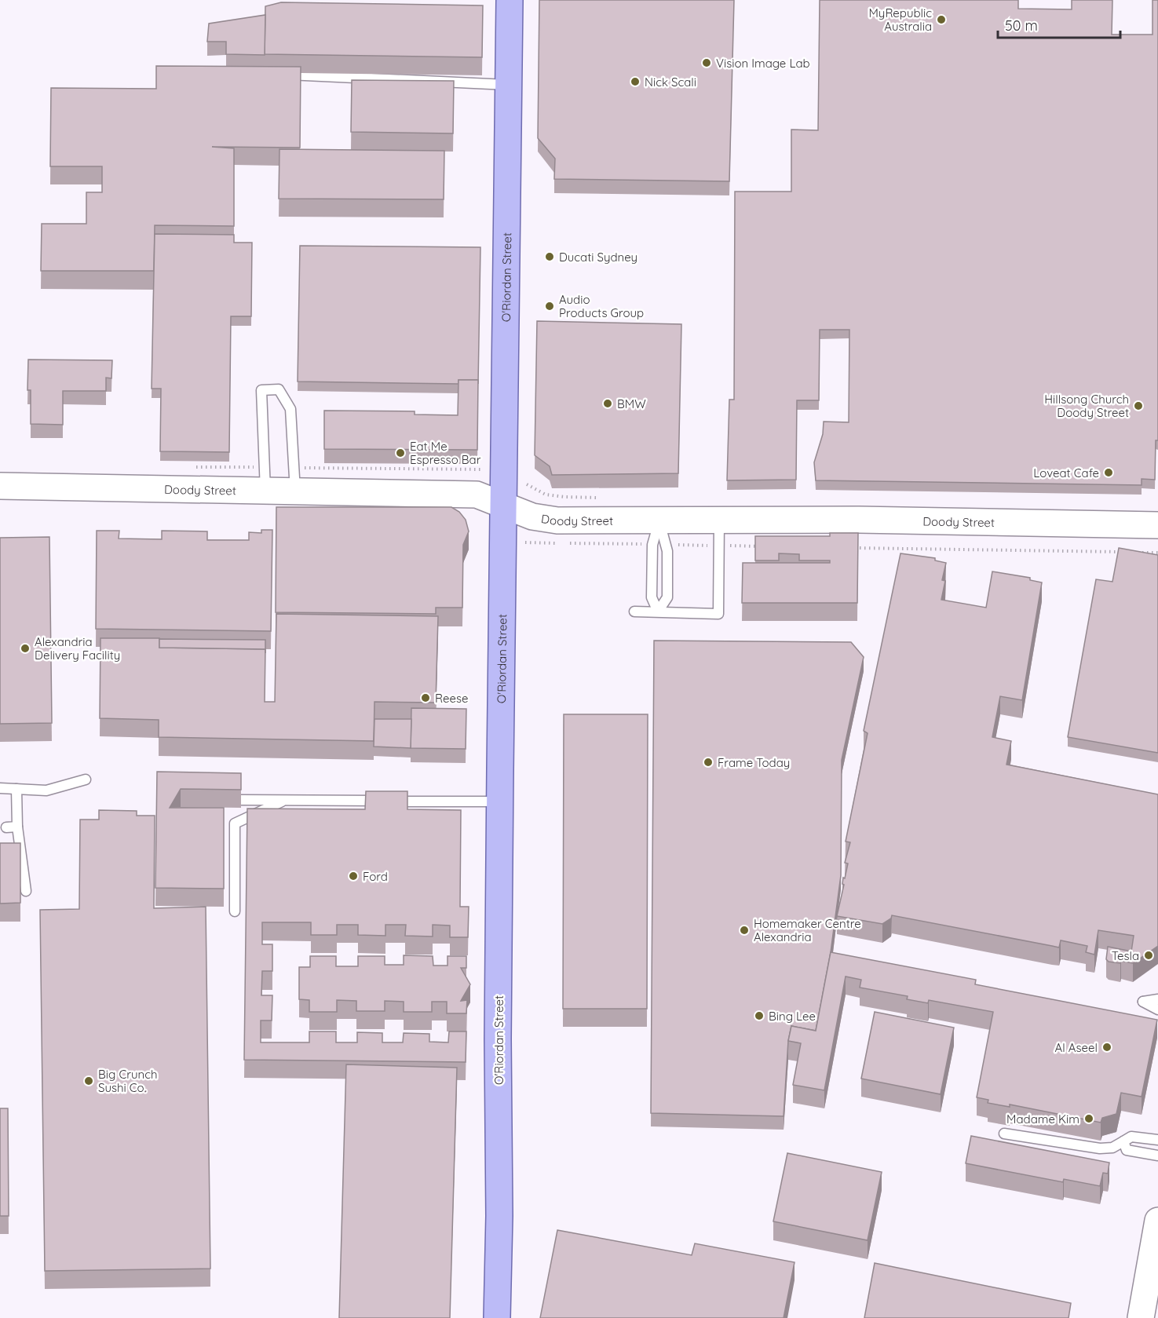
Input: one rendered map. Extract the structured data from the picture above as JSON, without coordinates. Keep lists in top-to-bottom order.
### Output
{
  "streets": {
    "main road": ["O'Riordan Street"],
    "street": ["Doody Street"]
  },
  "crossings": [
    ["O'Riordan Street", "Doody Street"]
  ],
  "places": [
    "MyRepublic Australia",
    "Vision Image Lab",
    "Nick Scali",
    "Ducati Sydney",
    "Audio Products Group",
    "BMW",
    "Hillsong Church Doody Street",
    "Eat Me Espresso Bar",
    "Loveat Cafe",
    "Alexandria Delivery Facility",
    "Reese",
    "Frame Today",
    "Ford",
    "Homemaker Centre Alexandria",
    "Tesla",
    "Bing Lee",
    "Al Aseel",
    "Big Crunch Sushi Co.",
    "Madame Kim"
  ],
  "scale_bar": "50 m"
}
